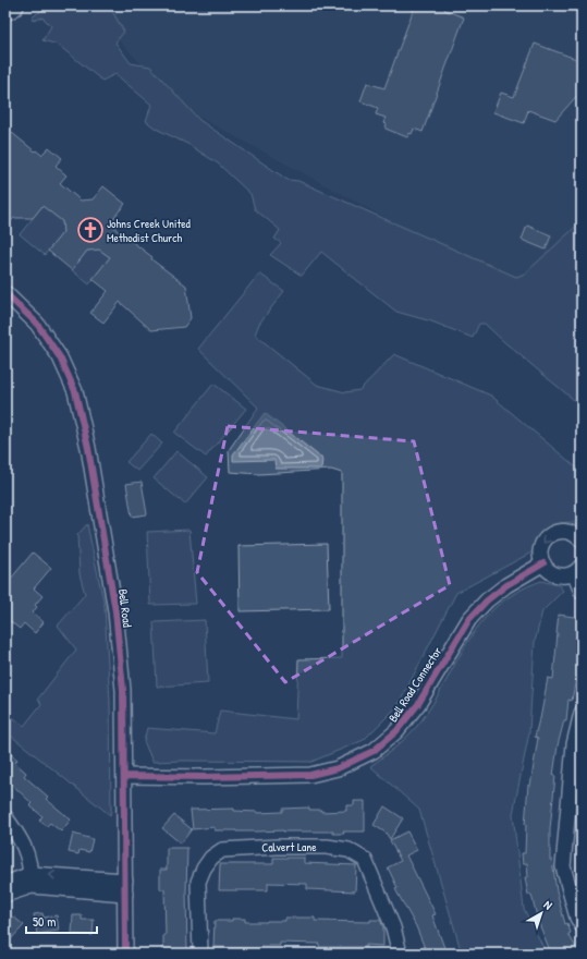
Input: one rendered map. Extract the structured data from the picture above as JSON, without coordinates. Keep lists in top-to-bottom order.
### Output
{
  "streets": {
    "street": ["Bell Road", "Bell Road Connector", "Calvert Lane"]
  },
  "crossings": [
    ["Bell Road", "Bell Road Connector"]
  ],
  "places": {
    "church": ["Johns Creek United Methodist Church"]
  },
  "scale_bar": "50 m",
  "north": "top right"
}
